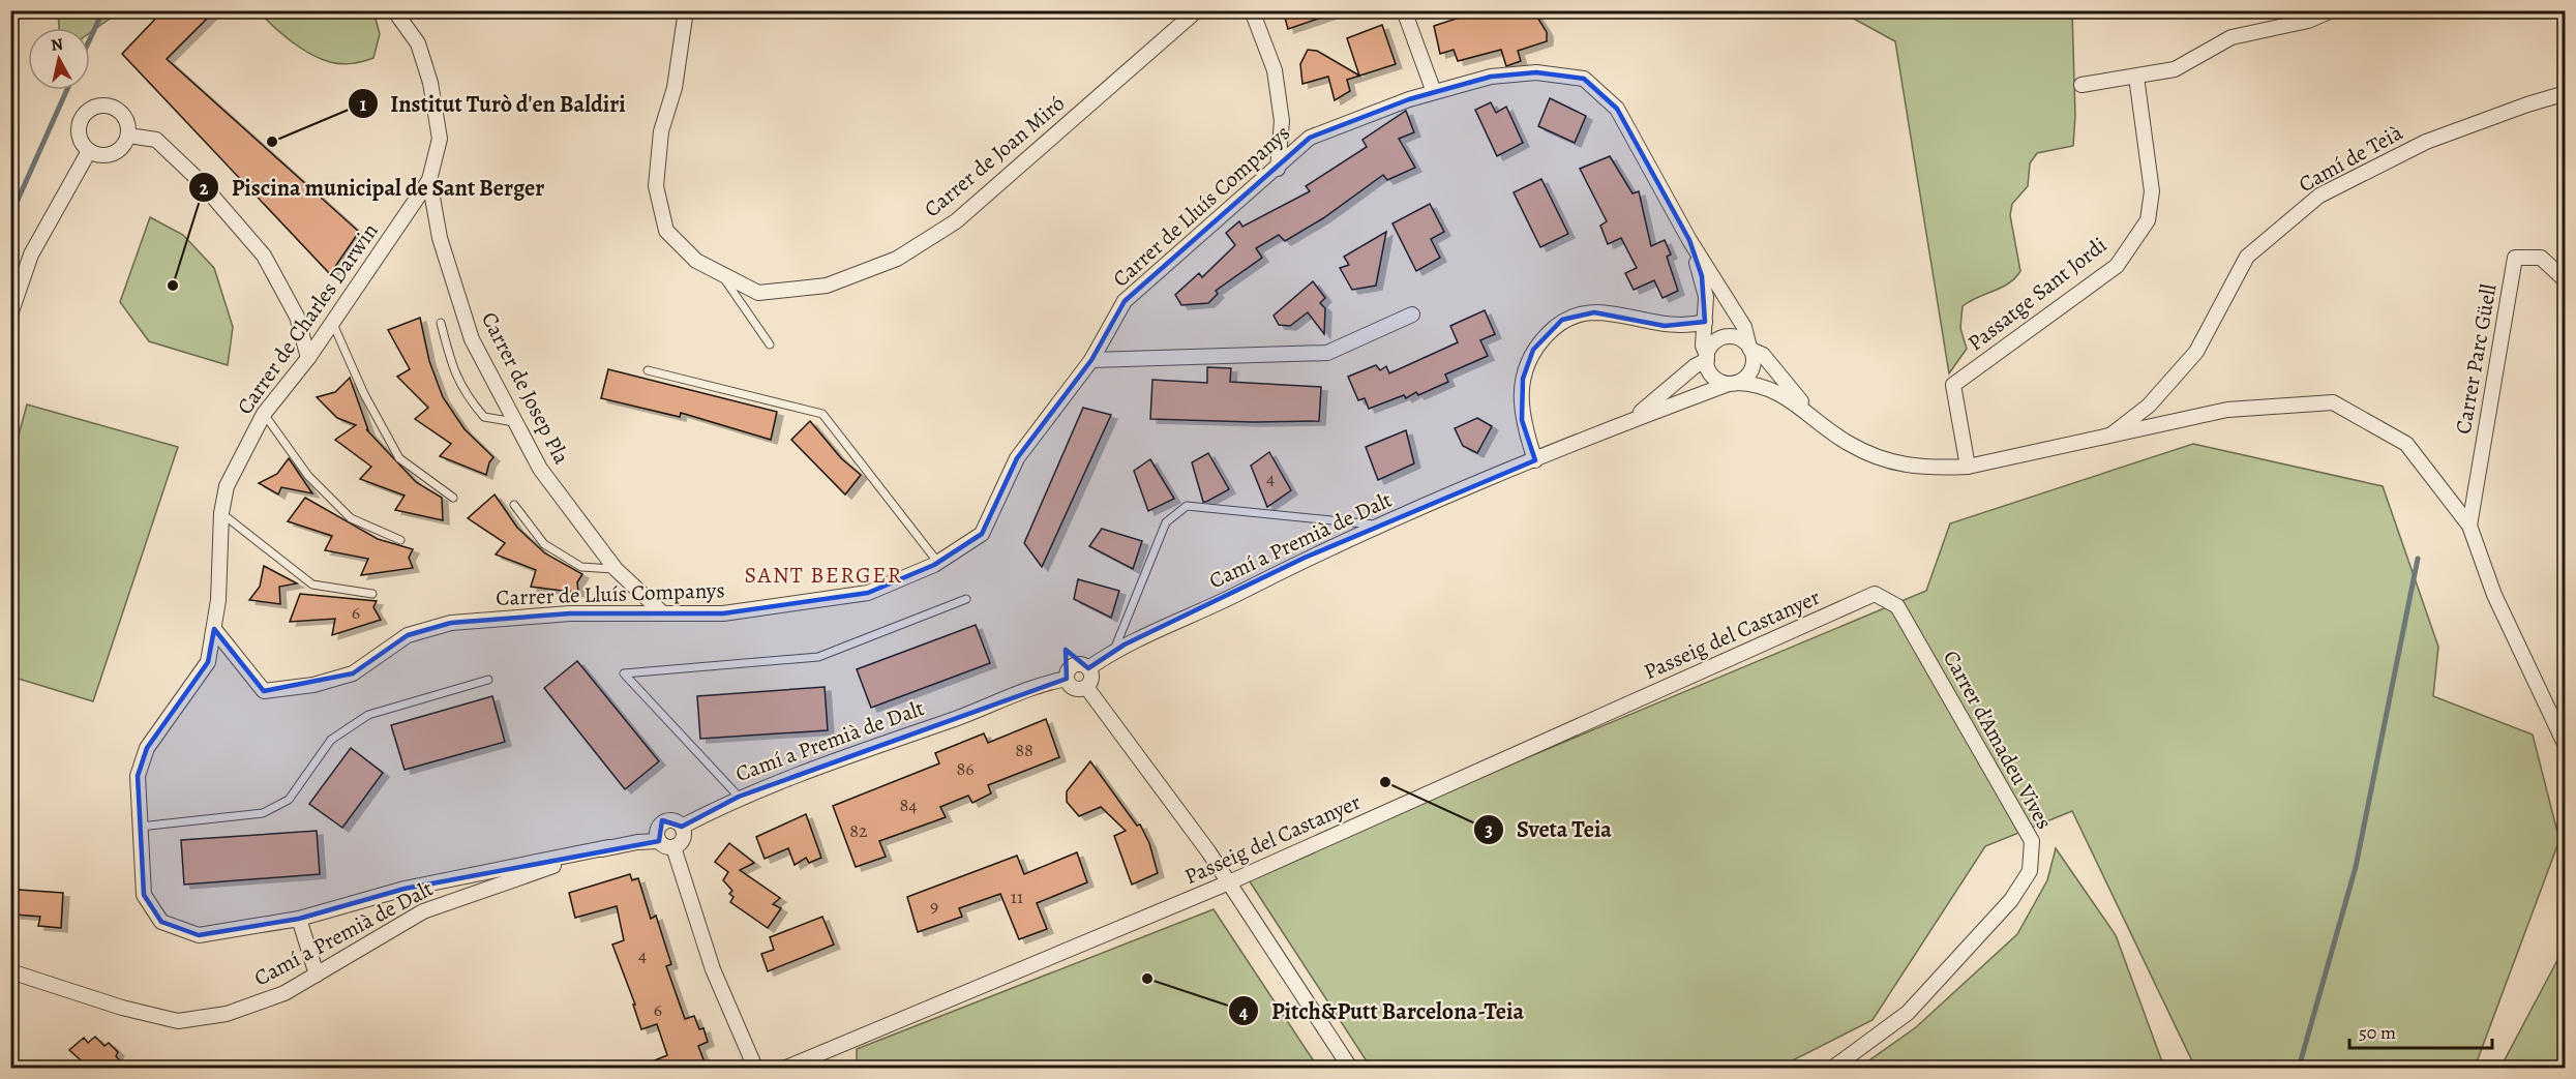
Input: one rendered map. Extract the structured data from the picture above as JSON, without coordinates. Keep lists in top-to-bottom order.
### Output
{
  "streets": {
    "street": [
      "Carrer de Joan Miró",
      "Camí de Teià",
      "Carrer de Lluís Companys",
      "Passatge Sant Jordi",
      "Carrer de Charles Darwin",
      "Carrer Parc Güell",
      "Carrer de Josep Pla",
      "Camí a Premià de Dalt",
      "Passeig del Castanyer",
      "Carrer d'Amadeu Vives"
    ]
  },
  "crossings": [
    ["Camí de Teià", "Camí a Premià de Dalt"],
    ["Carrer de Lluís Companys", "Carrer de Charles Darwin"],
    ["Carrer de Lluís Companys", "Carrer de Josep Pla"],
    ["Passatge Sant Jordi", "Camí a Premià de Dalt"],
    ["Carrer de Charles Darwin", "Carrer de Josep Pla"],
    ["Carrer Parc Güell", "Camí a Premià de Dalt"],
    ["Passeig del Castanyer", "Carrer d'Amadeu Vives"]
  ],
  "districts": ["SANT BERGER"],
  "places": [
    "Institut Turò d'en Baldiri",
    "Piscina municipal de Sant Berger",
    "Sveta Teia",
    "Pitch&Putt Barcelona-Teia"
  ],
  "house_numbers": [
    "4",
    "6",
    "88",
    "86",
    "84",
    "82",
    "11",
    "9",
    "4",
    "6"
  ],
  "scale_bar": "50 m",
  "north": "top"
}
